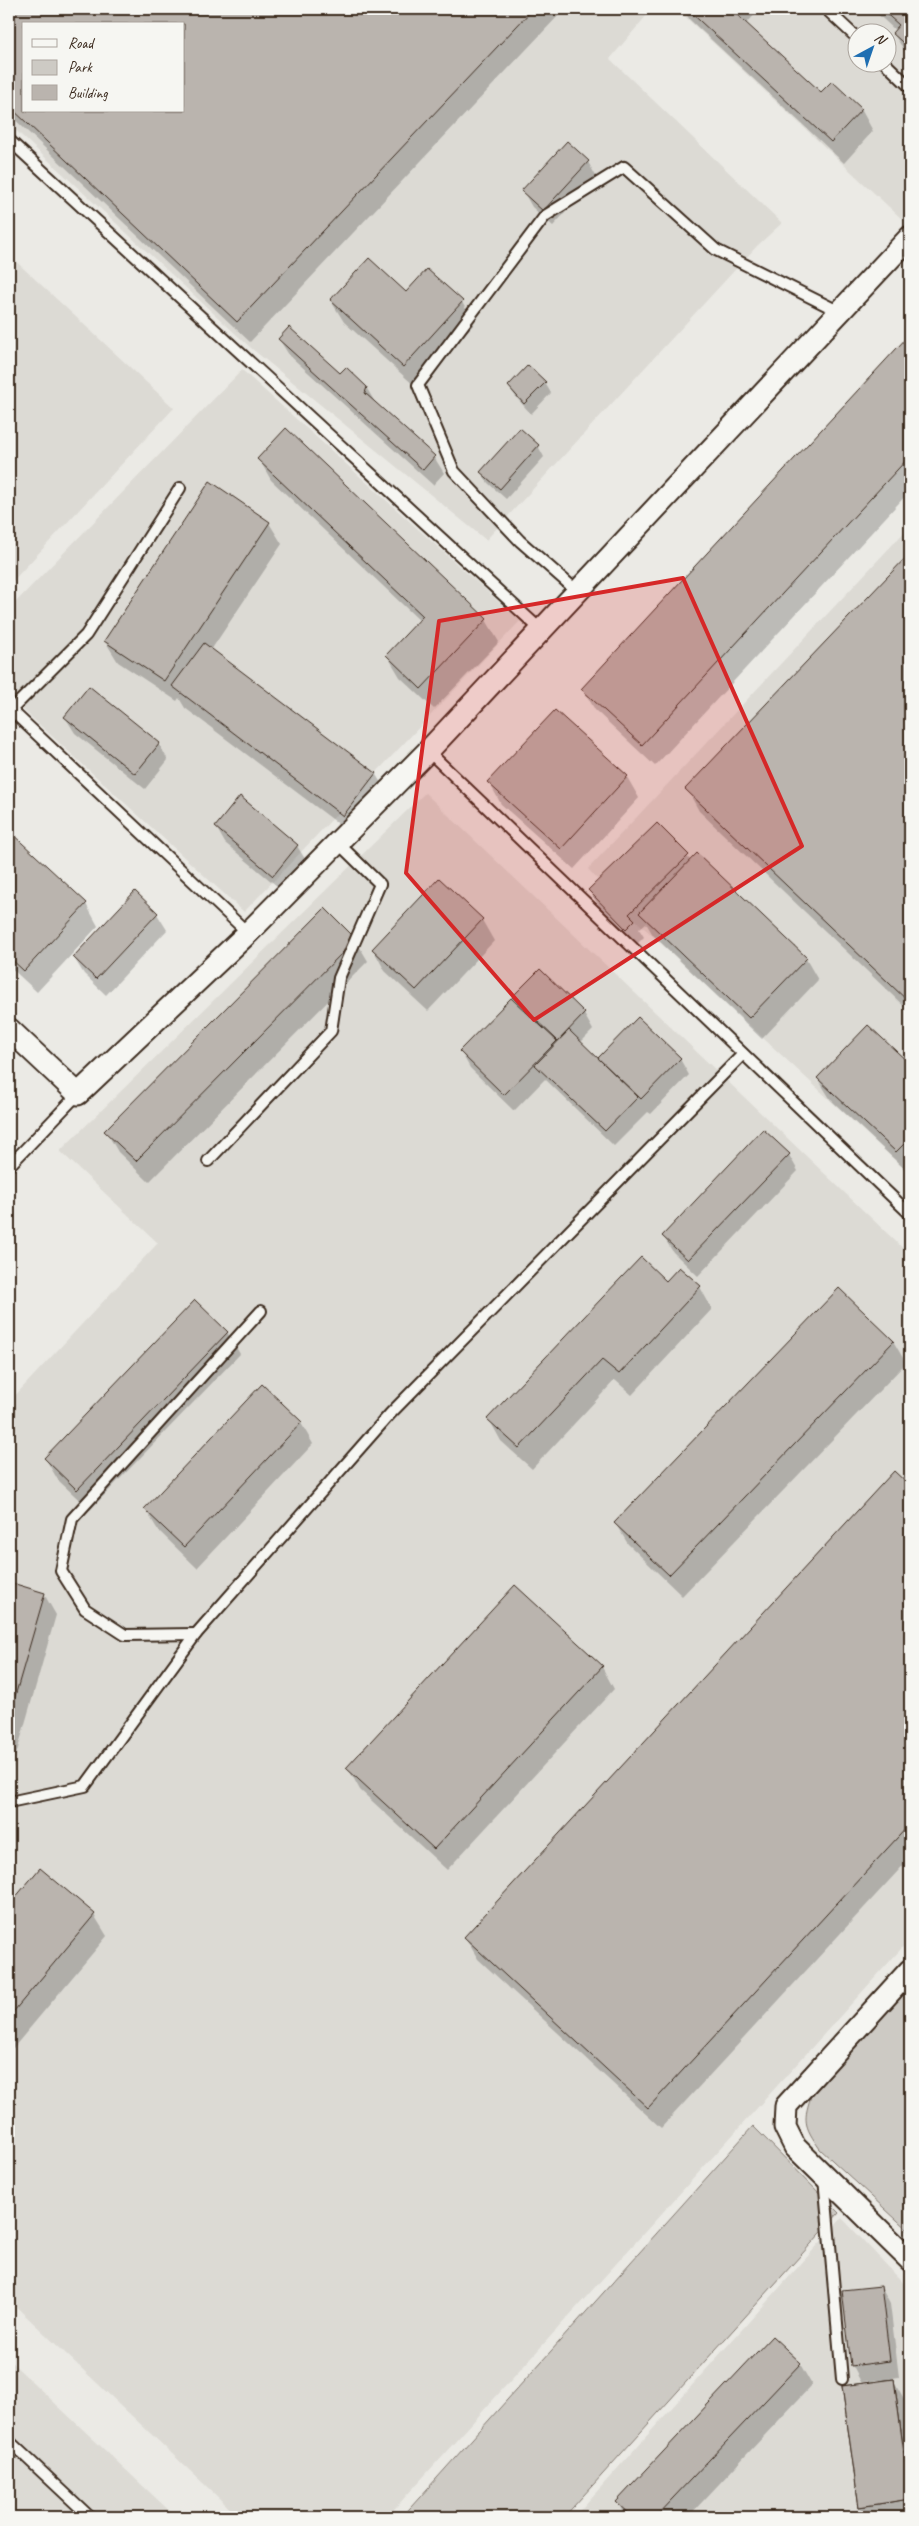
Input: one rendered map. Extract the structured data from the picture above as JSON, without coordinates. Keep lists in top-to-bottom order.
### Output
{
  "legend": ["Road", "Park", "Building"],
  "north": "top right"
}
